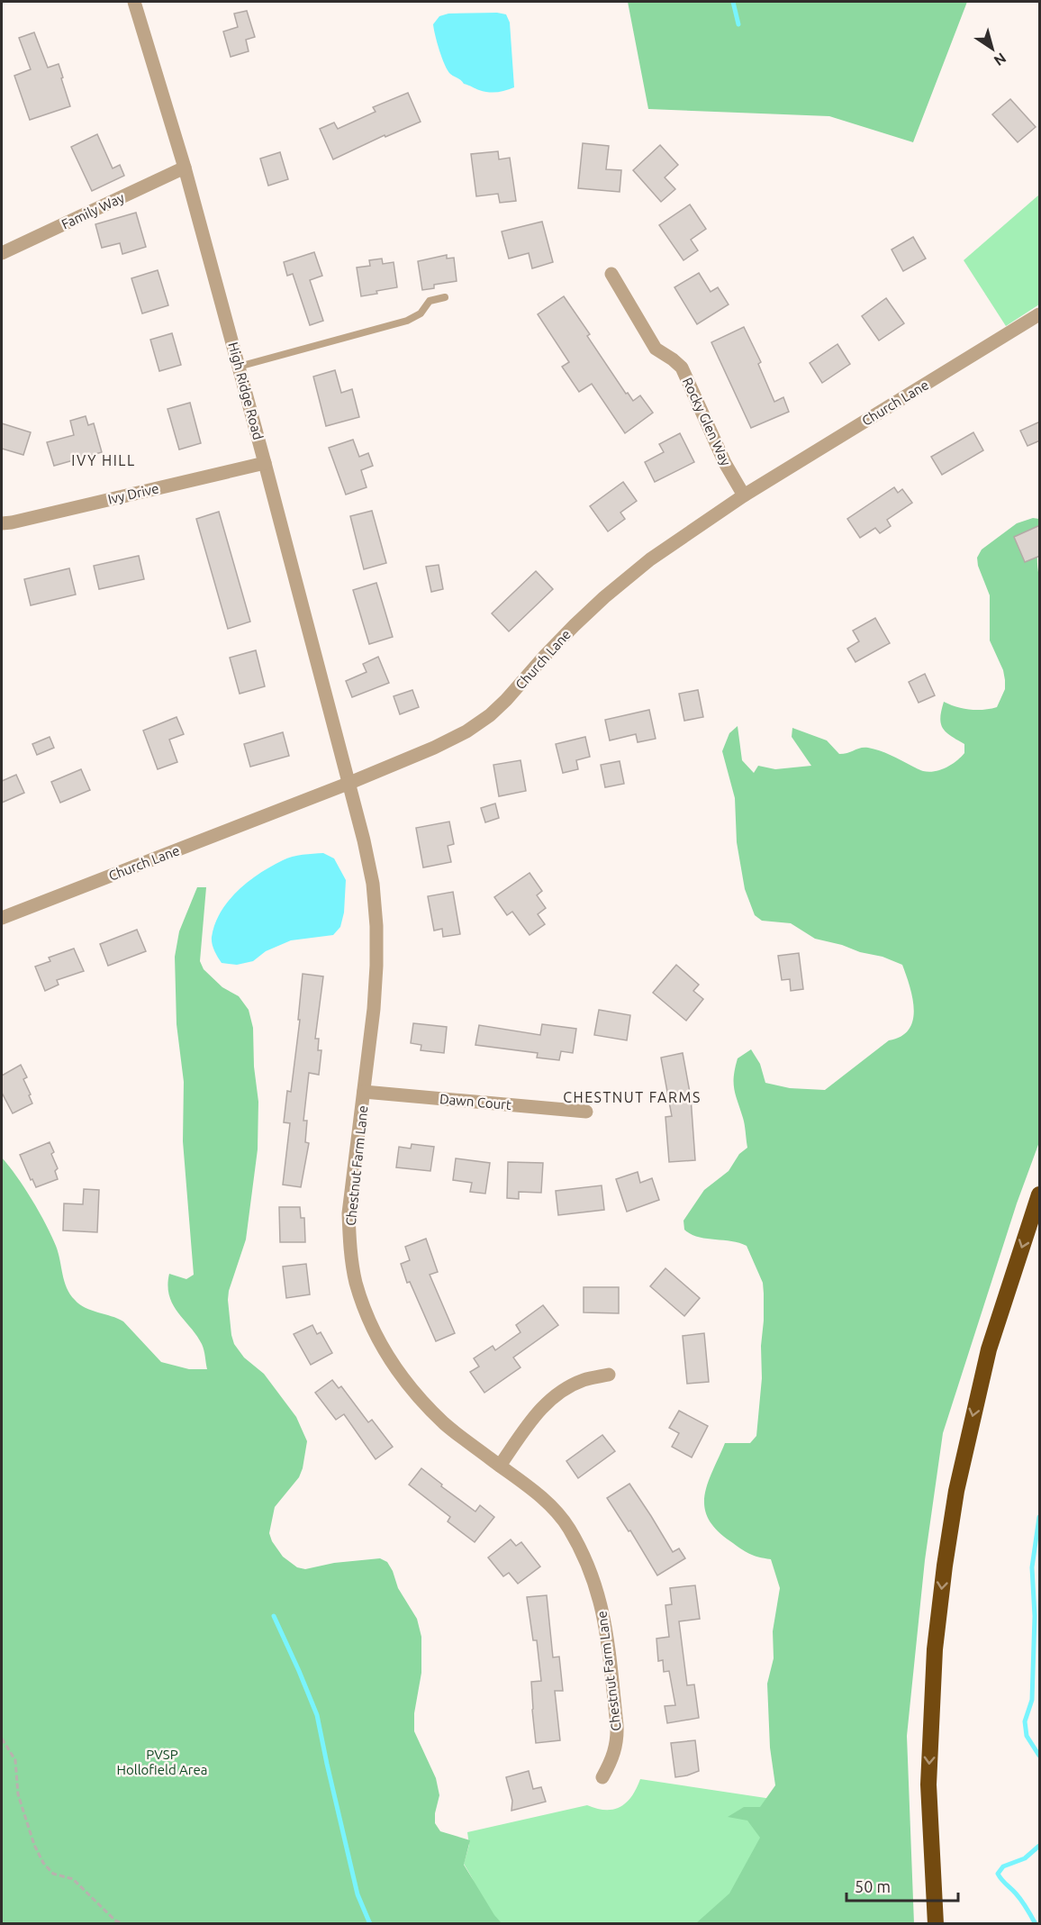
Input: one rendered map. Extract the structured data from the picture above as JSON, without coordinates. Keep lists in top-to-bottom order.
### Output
{
  "streets": {
    "street": [
      "Family Way",
      "High Ridge Road",
      "Church Lane",
      "Rocky Glen Way",
      "Ivy Drive",
      "Dawn Court",
      "Chestnut Farm Lane"
    ]
  },
  "crossings": [
    ["Family Way", "High Ridge Road"],
    ["High Ridge Road", "Church Lane"],
    ["High Ridge Road", "Ivy Drive"],
    ["High Ridge Road", "Chestnut Farm Lane"],
    ["Church Lane", "Rocky Glen Way"],
    ["Church Lane", "Chestnut Farm Lane"],
    ["Dawn Court", "Chestnut Farm Lane"]
  ],
  "districts": ["IVY HILL", "CHESTNUT FARMS"],
  "parks": ["PVSP Hollofield Area"],
  "scale_bar": "50 m",
  "north": "bottom right"
}
